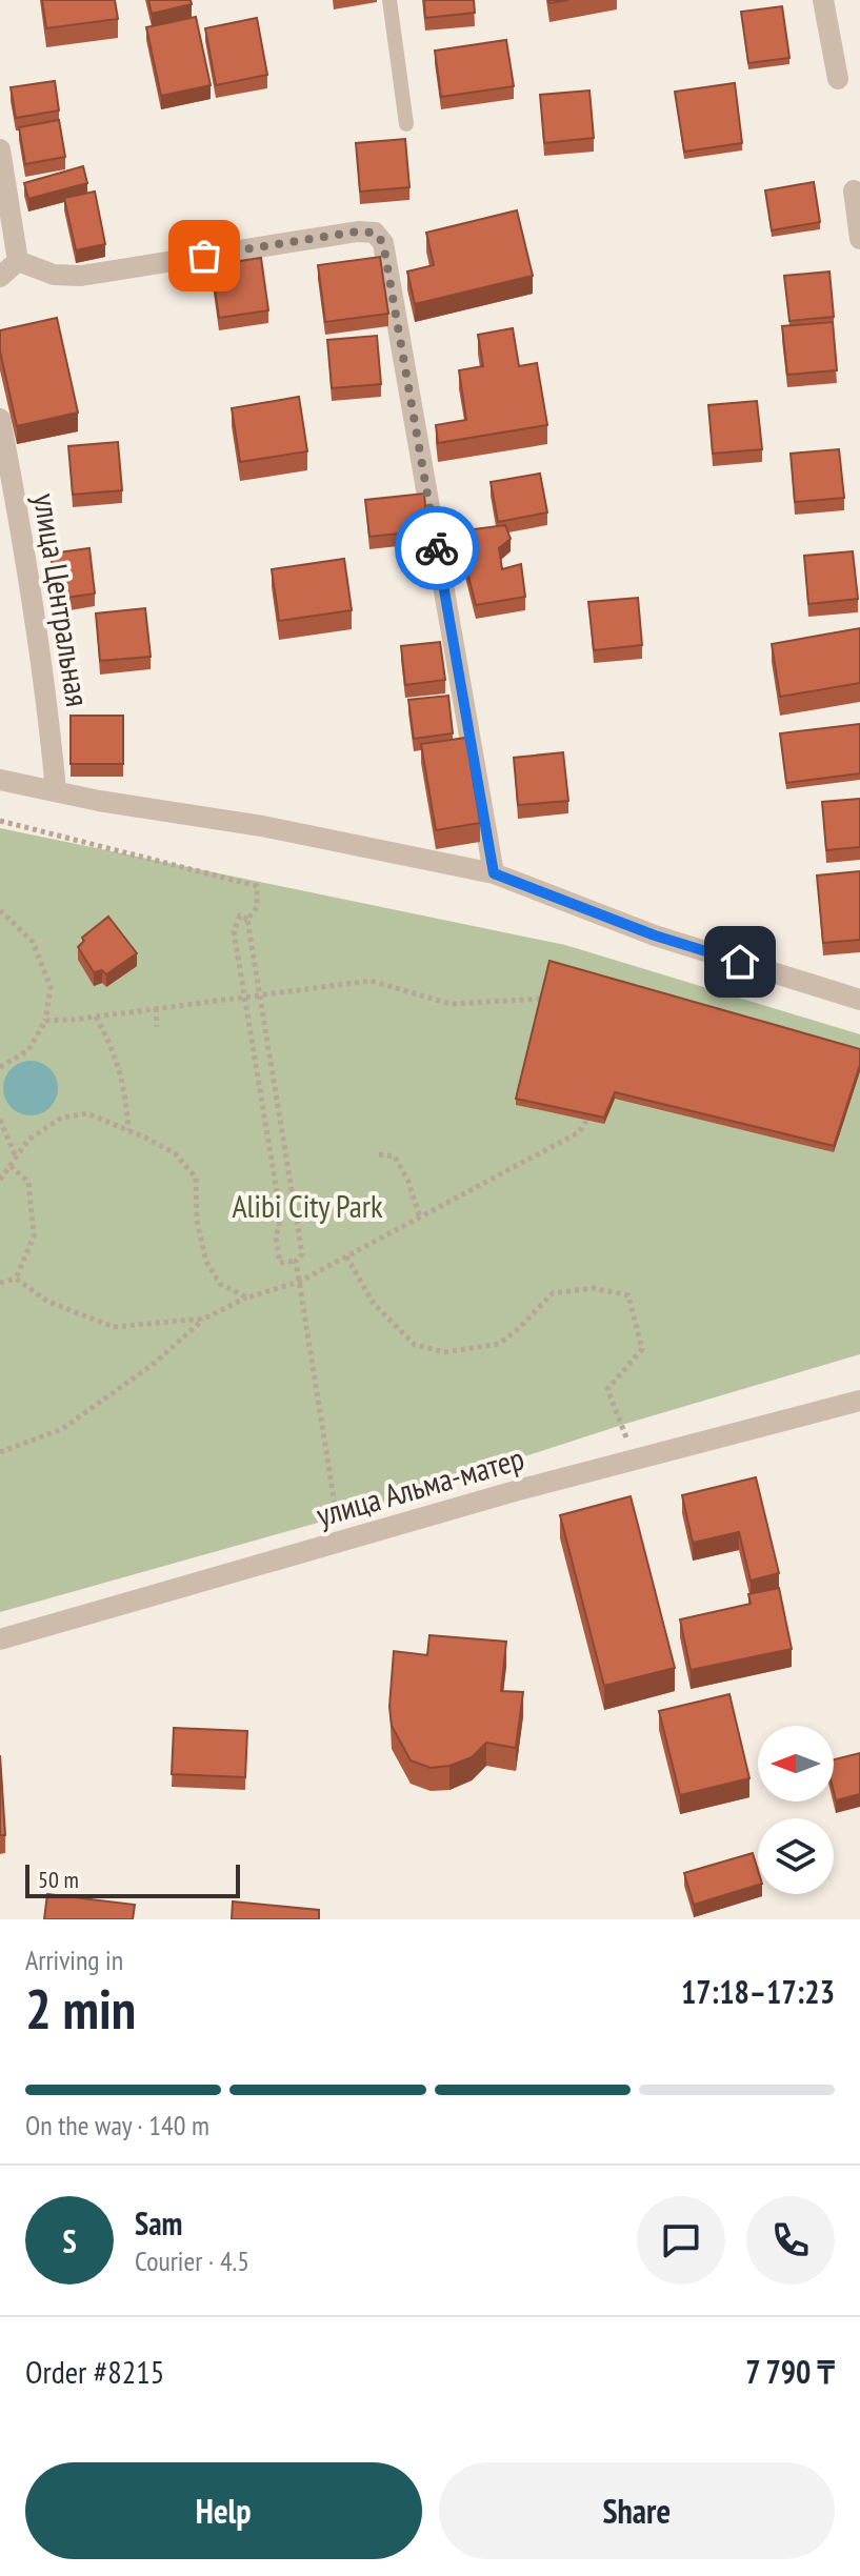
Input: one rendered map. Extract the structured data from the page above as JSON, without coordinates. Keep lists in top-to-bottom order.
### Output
{
  "streets": {
    "street": ["улица Центральная", "улица Альма-матер"]
  },
  "parks": ["Alibi City Park"],
  "scale_bar": "50 m",
  "north": "left",
  "page": {
    "scale": "50 m",
    "heading": ["2 min", "Arriving in", "17:18–17:23"],
    "panel": [
      "Sam",
      "Courier · 4.5",
      "Order #8215",
      "7 790 ₸"
    ],
    "bar": "On the way · 140 m",
    "round": "S",
    "buttons": ["Help", "Share"]
  }
}
